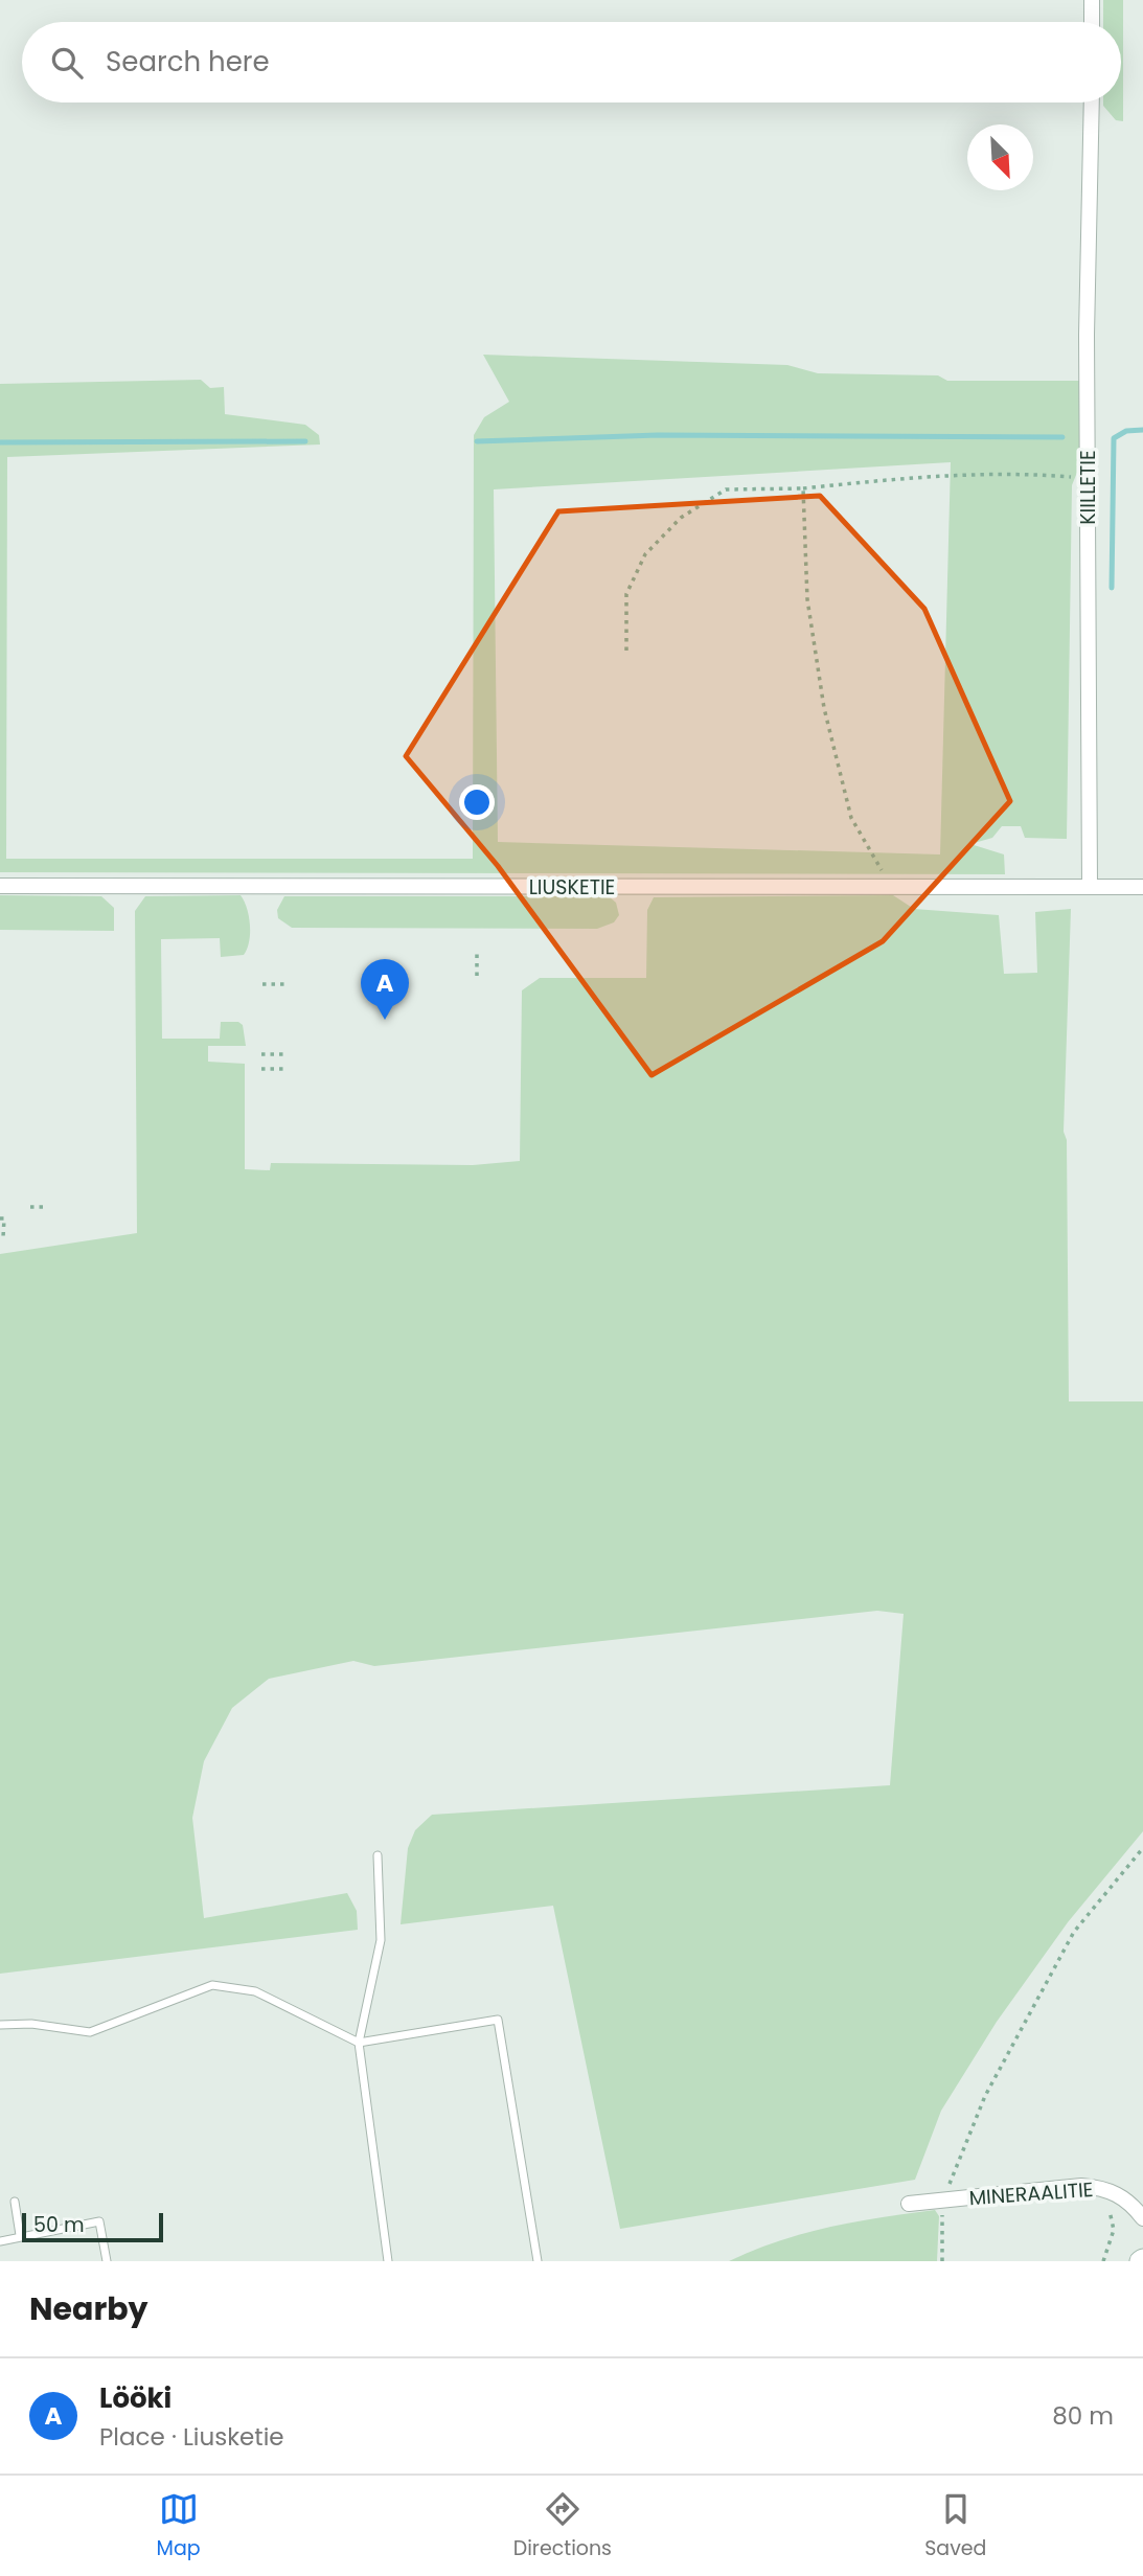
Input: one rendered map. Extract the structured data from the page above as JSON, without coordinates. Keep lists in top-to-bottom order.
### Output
{
  "streets": {
    "street": ["KIILLETIE", "LIUSKETIE", "MINERAALITIE"]
  },
  "crossings": [
    ["KIILLETIE", "LIUSKETIE"]
  ],
  "scale_bar": "50 m",
  "north": "bottom right",
  "page": {
    "search": "Search here",
    "pins": "A",
    "scale": "50 m",
    "heading": "Nearby",
    "list": [
      {
        "mark": "A",
        "name": "Lööki",
        "note": "Place · Liusketie",
        "value": "80 m"
      }
    ],
    "nav": ["Map", "Directions", "Saved"]
  }
}
